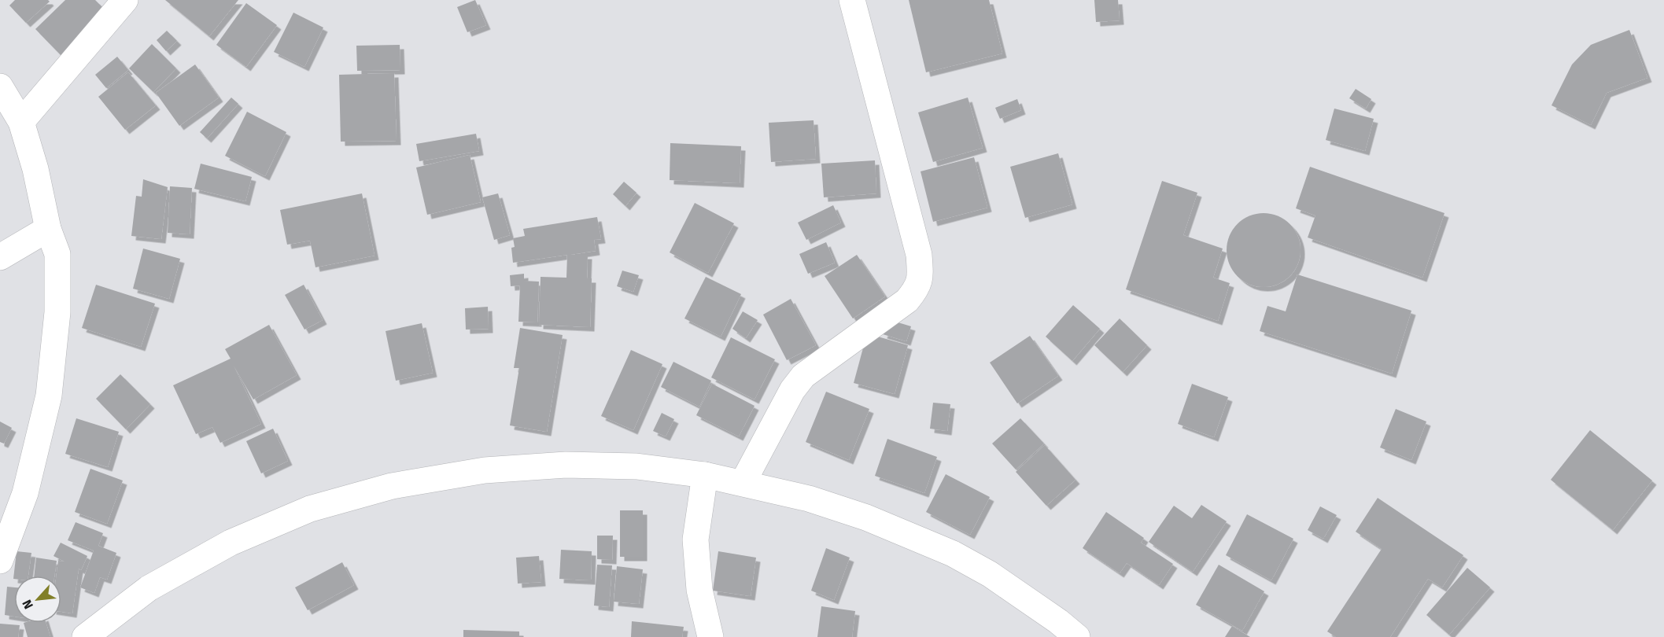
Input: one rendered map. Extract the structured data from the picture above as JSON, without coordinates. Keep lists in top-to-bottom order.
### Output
{
  "north": "bottom left"
}
